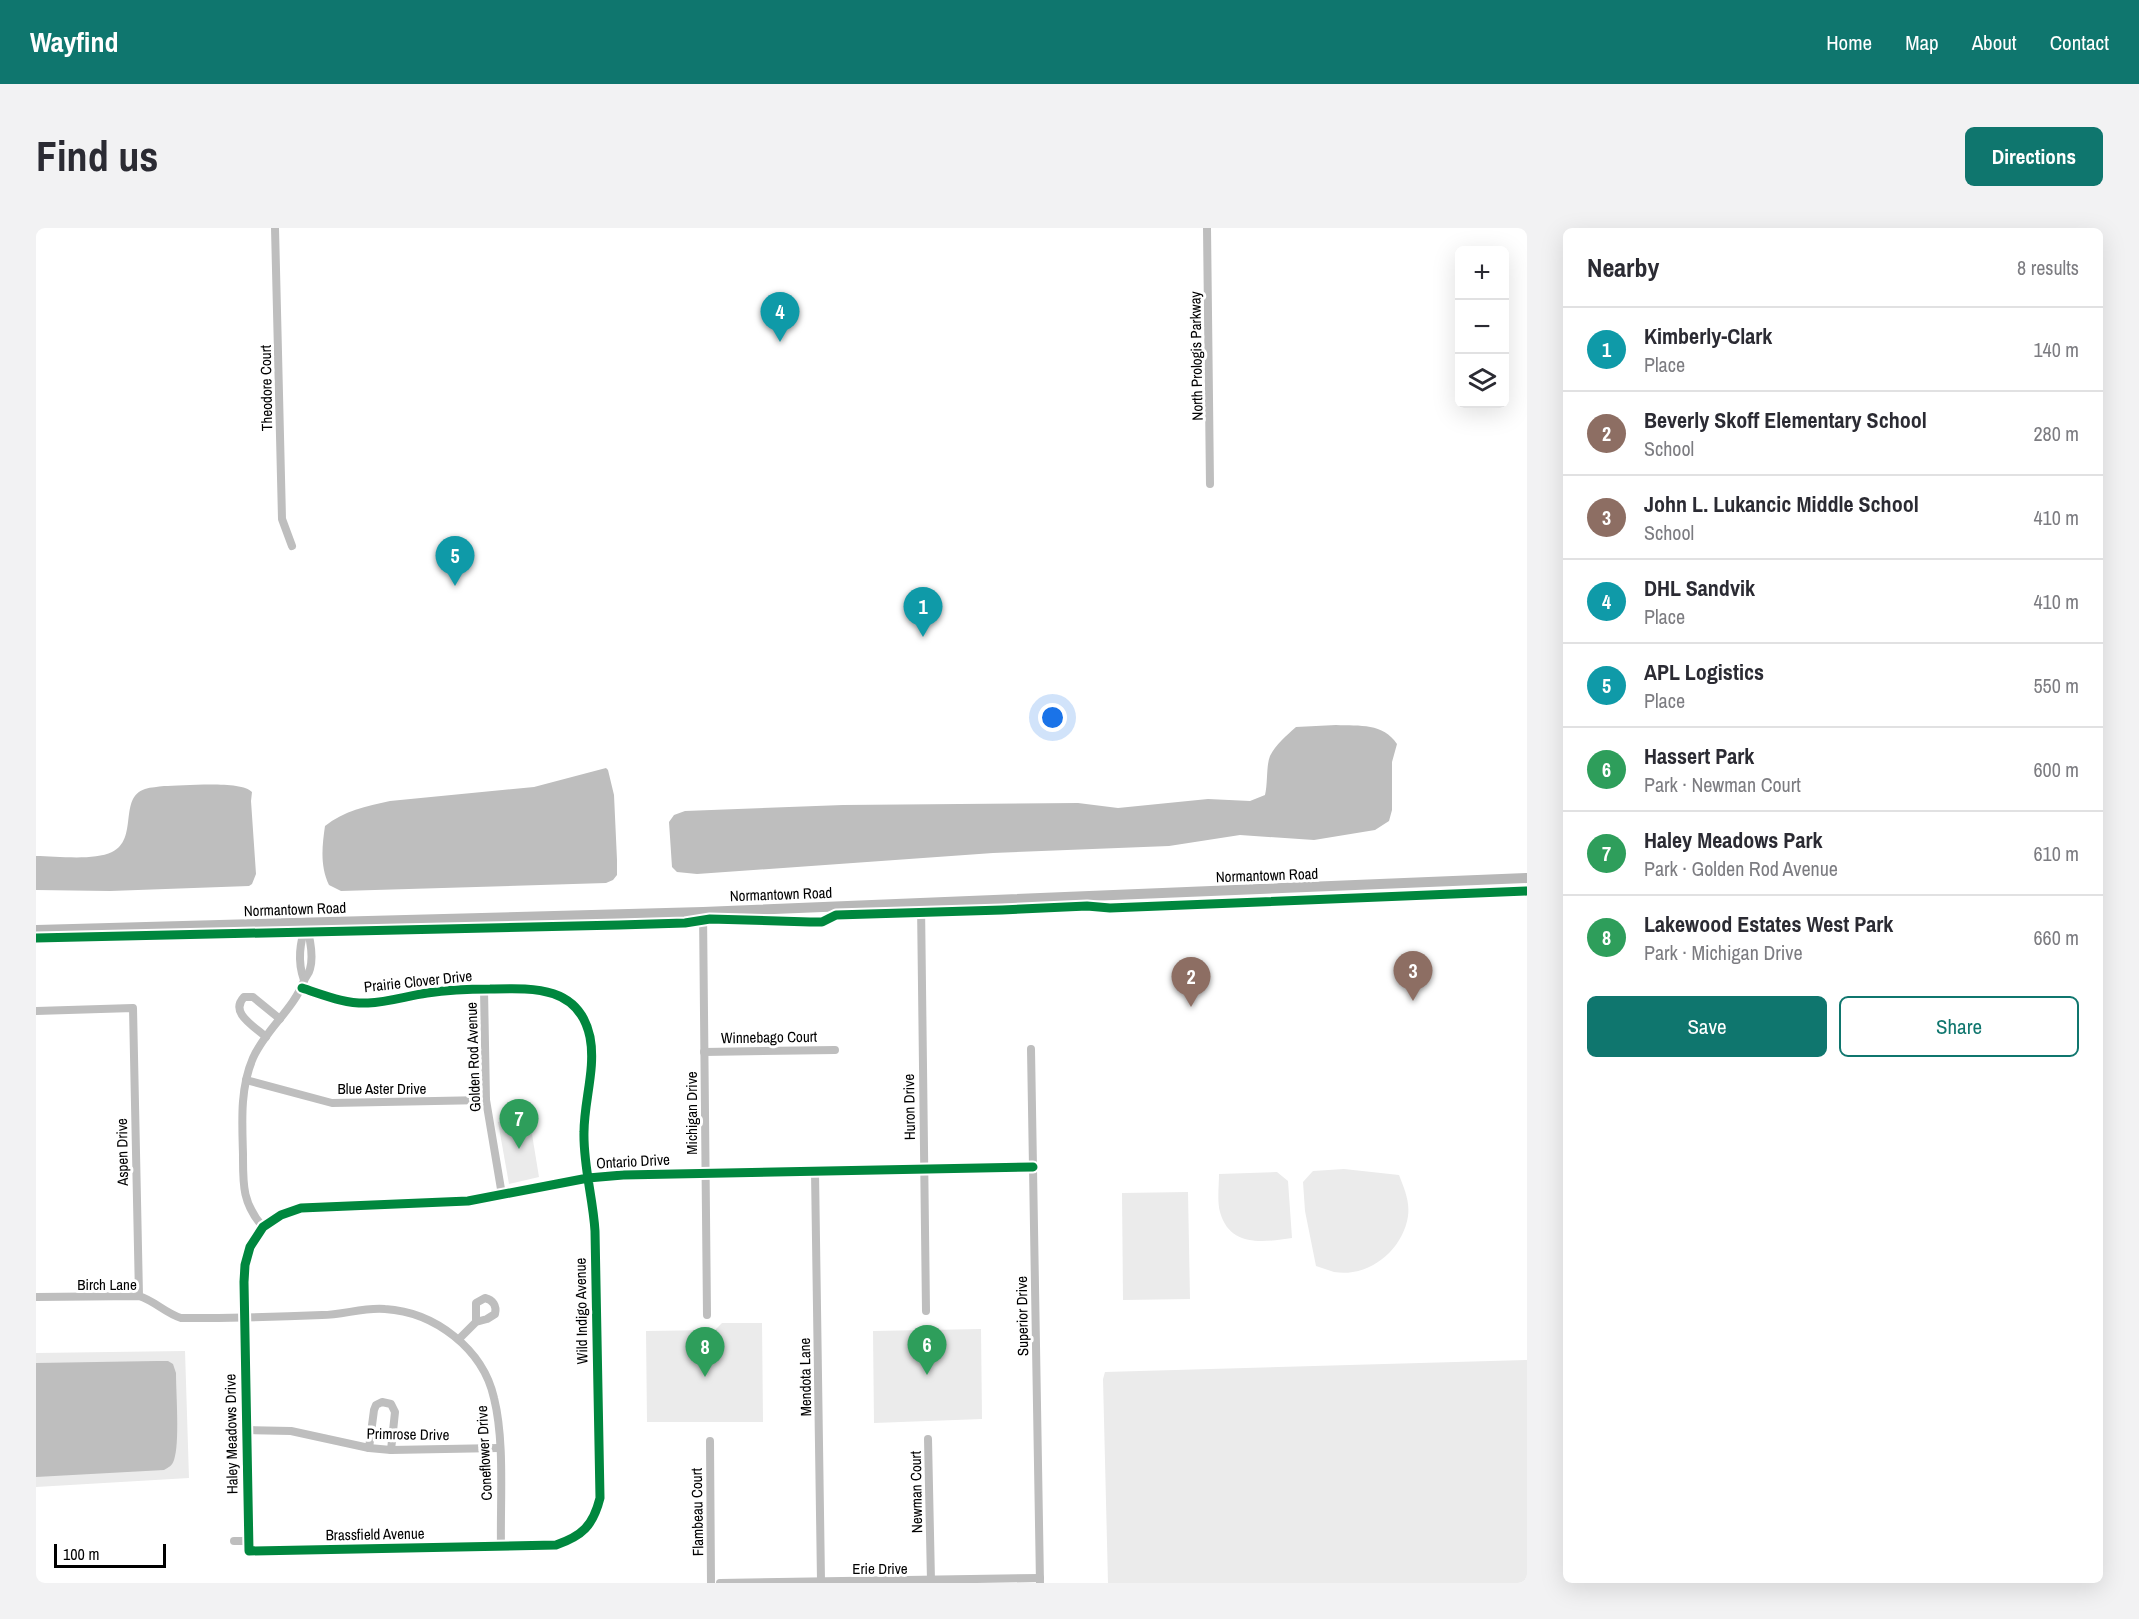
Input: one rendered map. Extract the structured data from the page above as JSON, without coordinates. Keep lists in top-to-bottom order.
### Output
{
  "streets": {
    "street": [
      "North Prologis Parkway",
      "Theodore Court",
      "Normantown Road",
      "Prairie Clover Drive",
      "Winnebago Court",
      "Golden Rod Avenue",
      "Blue Aster Drive",
      "Huron Drive",
      "Michigan Drive",
      "Aspen Drive",
      "Ontario Drive",
      "Birch Lane",
      "Wild Indigo Avenue",
      "Superior Drive",
      "Mendota Lane",
      "Haley Meadows Drive",
      "Primrose Drive",
      "Coneflower Drive",
      "Newman Court",
      "Flambeau Court",
      "Brassfield Avenue",
      "Erie Drive"
    ]
  },
  "crossings": [
    ["Normantown Road", "Huron Drive"],
    ["Normantown Road", "Michigan Drive"],
    ["Prairie Clover Drive", "Golden Rod Avenue"],
    ["Prairie Clover Drive", "Wild Indigo Avenue"],
    ["Winnebago Court", "Michigan Drive"],
    ["Golden Rod Avenue", "Blue Aster Drive"],
    ["Golden Rod Avenue", "Ontario Drive"],
    ["Huron Drive", "Ontario Drive"],
    ["Michigan Drive", "Ontario Drive"],
    ["Aspen Drive", "Birch Lane"],
    ["Ontario Drive", "Wild Indigo Avenue"],
    ["Ontario Drive", "Superior Drive"],
    ["Ontario Drive", "Mendota Lane"],
    ["Birch Lane", "Haley Meadows Drive"],
    ["Birch Lane", "Coneflower Drive"],
    ["Wild Indigo Avenue", "Coneflower Drive"],
    ["Wild Indigo Avenue", "Brassfield Avenue"],
    ["Superior Drive", "Erie Drive"],
    ["Mendota Lane", "Erie Drive"],
    ["Haley Meadows Drive", "Primrose Drive"],
    ["Haley Meadows Drive", "Coneflower Drive"],
    ["Haley Meadows Drive", "Brassfield Avenue"],
    ["Primrose Drive", "Coneflower Drive"],
    ["Coneflower Drive", "Brassfield Avenue"],
    ["Newman Court", "Erie Drive"]
  ],
  "scale_bar": "100 m",
  "page": {
    "header": "Wayfind",
    "nav": [
      "Home",
      "Map",
      "About",
      "Contact"
    ],
    "buttons": [
      "Directions",
      ["Save", "Share"]
    ],
    "title": "Find us",
    "heading": ["Nearby", "8 results"],
    "map_buttons": ["+", "−"],
    "pins": [
      "4",
      "5",
      "1",
      "3",
      "2",
      "7",
      "6",
      "8"
    ],
    "list": [
      {
        "mark": "1",
        "name": "Kimberly-Clark",
        "note": "Place",
        "value": "140 m"
      },
      {
        "mark": "2",
        "name": "Beverly Skoff Elementary School",
        "note": "School",
        "value": "280 m"
      },
      {
        "mark": "3",
        "name": "John L. Lukancic Middle School",
        "note": "School",
        "value": "410 m"
      },
      {
        "mark": "4",
        "name": "DHL Sandvik",
        "note": "Place",
        "value": "410 m"
      },
      {
        "mark": "5",
        "name": "APL Logistics",
        "note": "Place",
        "value": "550 m"
      },
      {
        "mark": "6",
        "name": "Hassert Park",
        "note": "Park · Newman Court",
        "value": "600 m"
      },
      {
        "mark": "7",
        "name": "Haley Meadows Park",
        "note": "Park · Golden Rod Avenue",
        "value": "610 m"
      },
      {
        "mark": "8",
        "name": "Lakewood Estates West Park",
        "note": "Park · Michigan Drive",
        "value": "660 m"
      }
    ],
    "scale": "100 m"
  }
}
